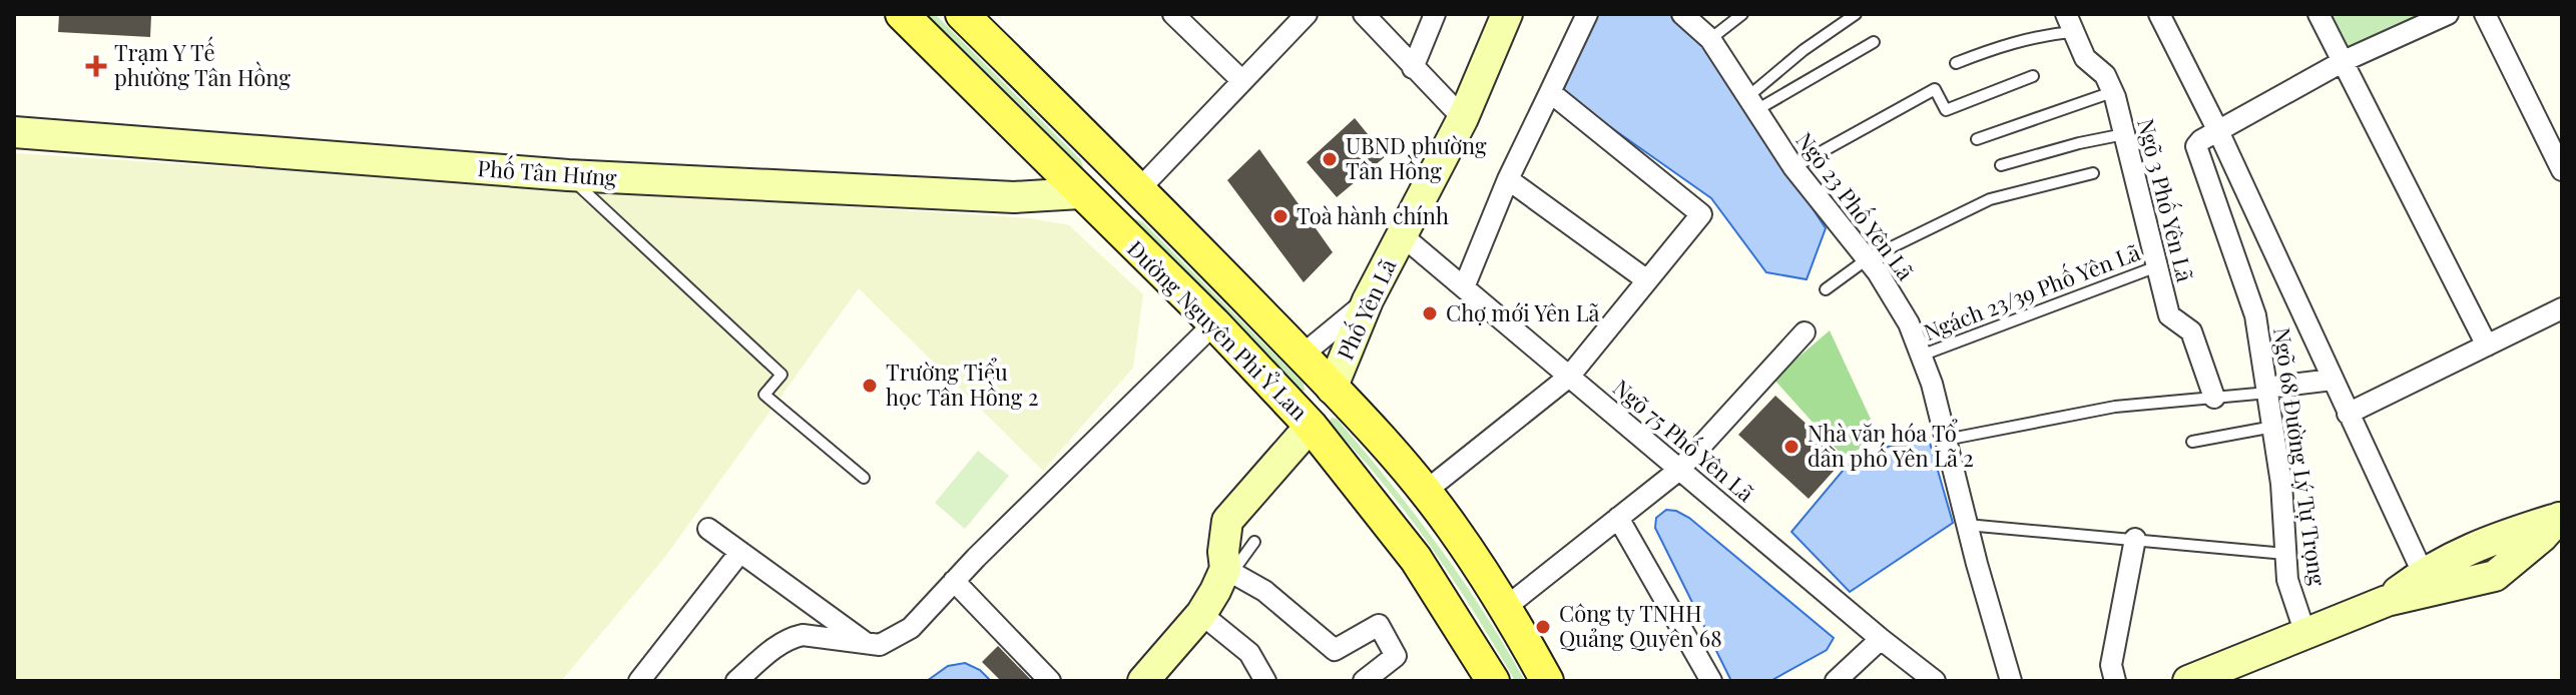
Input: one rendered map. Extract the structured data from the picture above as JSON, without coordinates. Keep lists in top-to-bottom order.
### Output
{
  "streets": {
    "main road": ["Đường Nguyên Phi Ỷ Lan"],
    "street": [
      "Phố Tân Hưng",
      "Ngõ 3 Phố Yên Lã",
      "Ngõ 23 Phố Yên Lã",
      "Phố Yên Lã",
      "Ngõ 75 Phố Yên Lã",
      "Ngõ 68 Đường Lý Tự Trọng"
    ],
    "lane": ["Ngách 23/39 Phố Yên Lã"]
  },
  "crossings": [
    ["Phố Tân Hưng", "Đường Nguyên Phi Ỷ Lan"],
    ["Ngõ 3 Phố Yên Lã", "Ngách 23/39 Phố Yên Lã"],
    ["Ngõ 23 Phố Yên Lã", "Ngách 23/39 Phố Yên Lã"],
    ["Phố Yên Lã", "Đường Nguyên Phi Ỷ Lan"],
    ["Phố Yên Lã", "Ngõ 75 Phố Yên Lã"]
  ],
  "places": {
    "health": ["Trạm Y Tế phường Tân Hồng"],
    "other": [
      "UBND phường Tân Hồng",
      "Toà hành chính",
      "Chợ mới Yên Lã",
      "Trường Tiểu học Tân Hồng 2",
      "Nhà văn hóa Tổ dân phố Yên Lã 2",
      "Công ty TNHH Quảng Quyên 68"
    ]
  }
}
